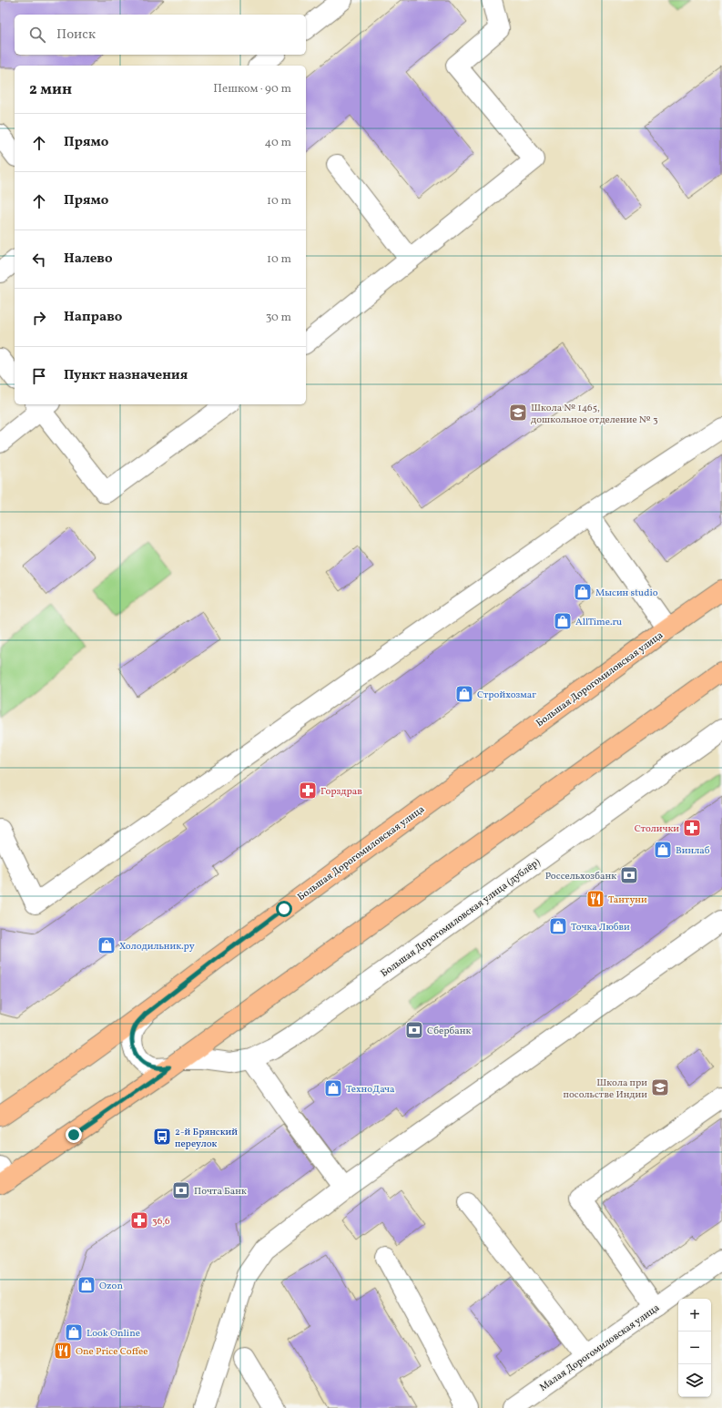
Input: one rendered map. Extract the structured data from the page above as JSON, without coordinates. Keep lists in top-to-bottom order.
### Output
{
  "streets": {
    "main road": ["Большая Дорогомиловская улица"],
    "street": ["Большая Дорогомиловская улица (дублёр)", "Малая Дорогомиловская улица"]
  },
  "crossings": [
    ["Большая Дорогомиловская улица", "Большая Дорогомиловская улица (дублёр)"]
  ],
  "places": {
    "school or university": ["Школа № 1465, дошкольное отделение № 3", "Школа при посольстве Индии"],
    "shop": [
      "Мысин studio",
      "AllTime.ru",
      "Стройхозмаг",
      "Винлаб",
      "Точка Любви",
      "Холодильник.ру",
      "ТехноДача",
      "Ozon",
      "Look Online"
    ],
    "pharmacy": ["Горздрав", "Столички", "36,6"],
    "bank": ["Россельхозбанк", "Сбербанк", "Почта Банк"],
    "restaurant": ["Тантуни", "One Price Coffee"],
    "bus stop": ["2-й Брянский переулок"]
  },
  "page": {
    "search": "Поиск",
    "heading": ["2 мин", "Пешком · 90 m"],
    "list": [
      ["Прямо", "40 m"],
      ["Прямо", "10 m"],
      ["Налево", "10 m"],
      ["Направо", "30 m"],
      "Пункт назначения"
    ],
    "map_buttons": ["+", "−"]
  }
}
